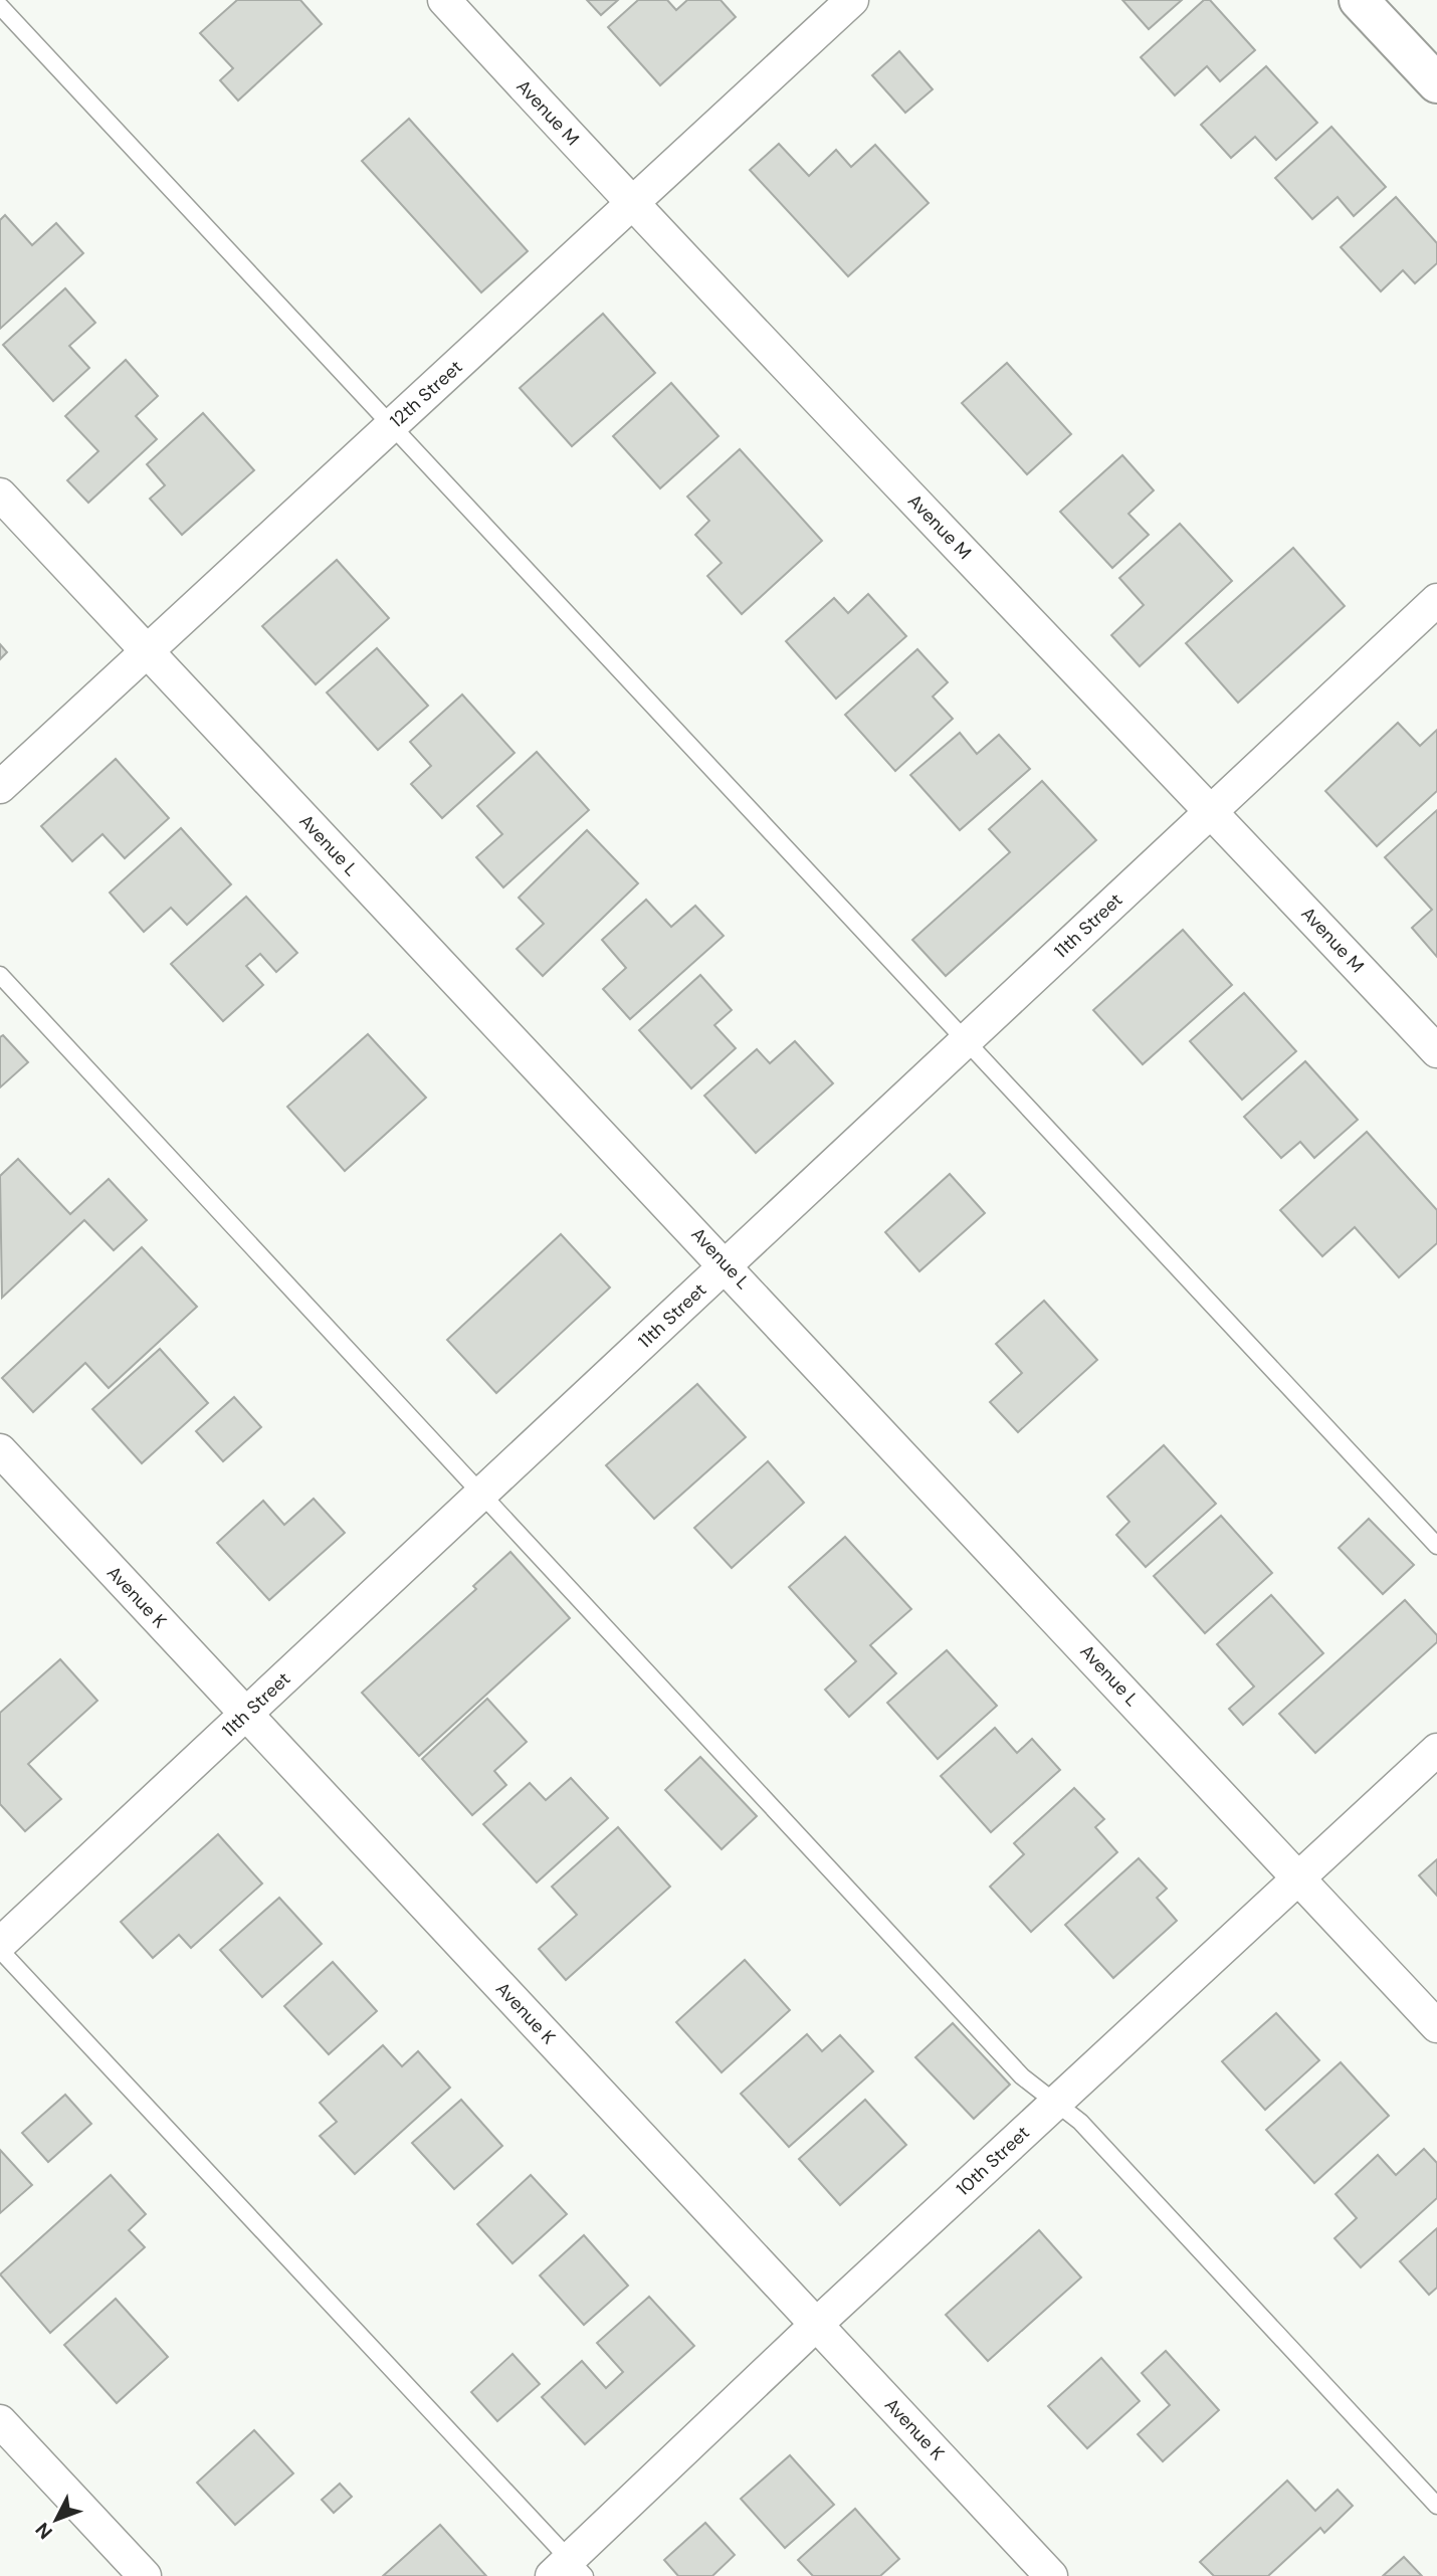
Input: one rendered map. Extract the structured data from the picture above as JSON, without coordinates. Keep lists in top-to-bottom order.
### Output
{
  "streets": {
    "street": [
      "Avenue M",
      "12th Street",
      "Avenue L",
      "11th Street",
      "Avenue K",
      "10th Street"
    ]
  },
  "crossings": [
    ["Avenue M", "12th Street"],
    ["Avenue M", "11th Street"],
    ["12th Street", "Avenue L"],
    ["Avenue L", "11th Street"],
    ["Avenue L", "10th Street"],
    ["11th Street", "Avenue K"],
    ["Avenue K", "10th Street"]
  ],
  "north": "bottom left"
}
